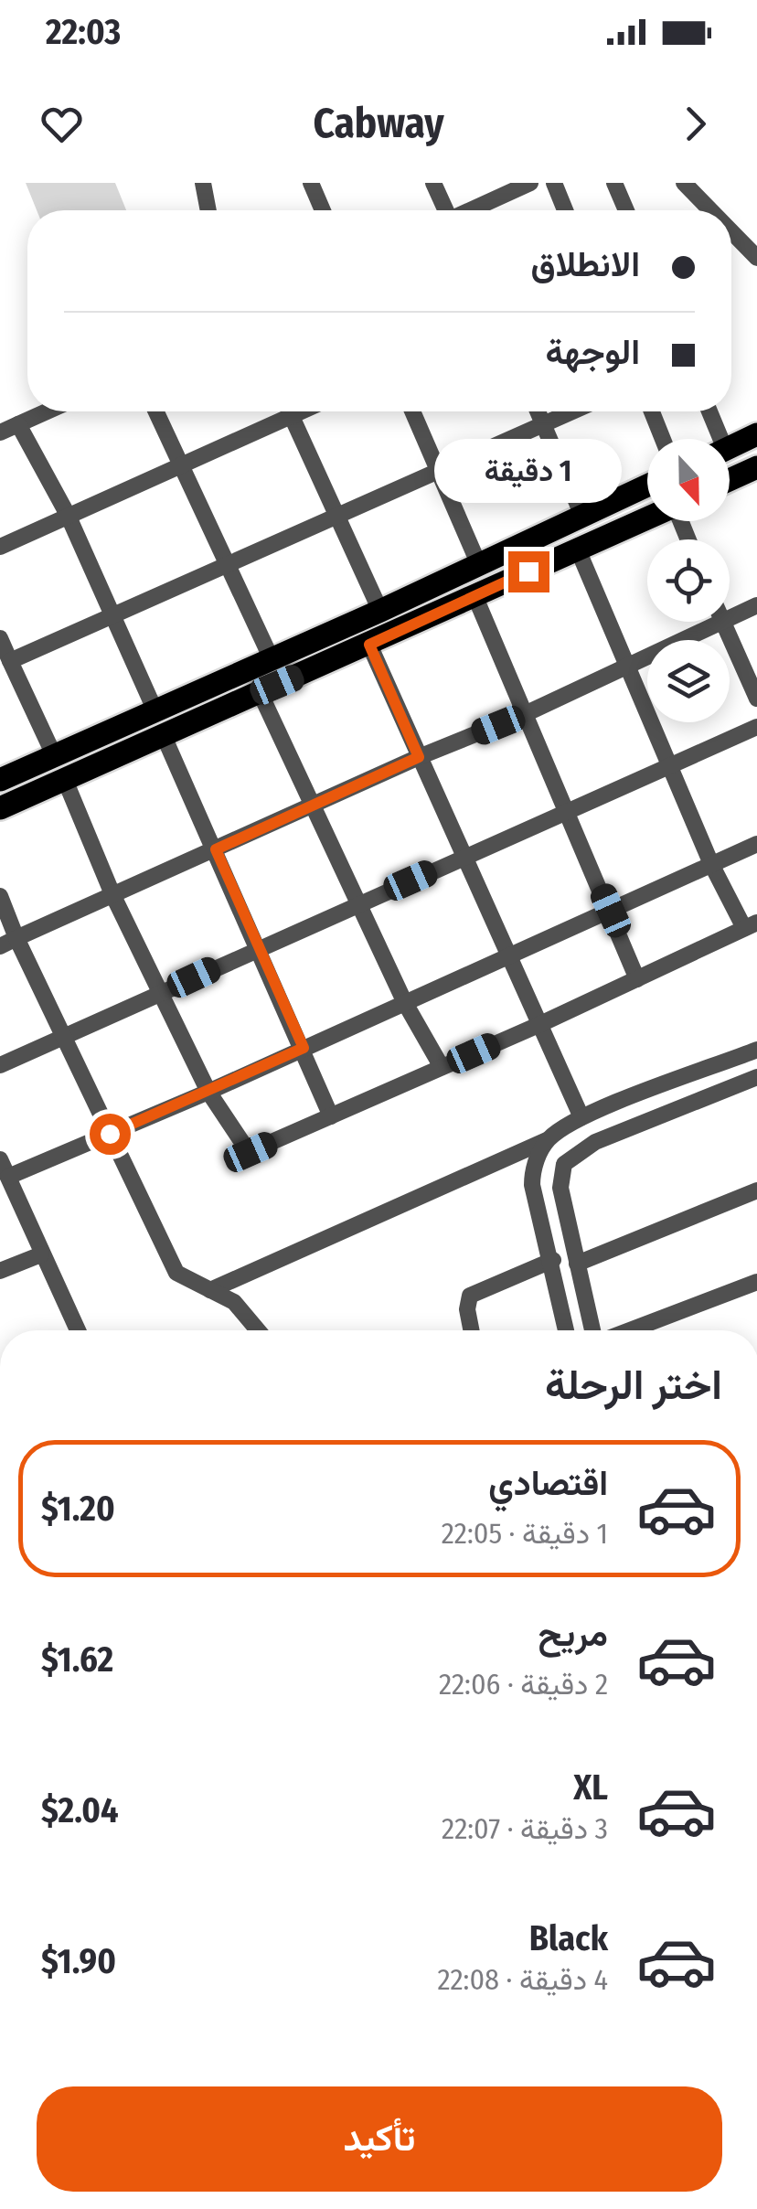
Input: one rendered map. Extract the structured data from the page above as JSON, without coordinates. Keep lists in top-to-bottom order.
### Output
{
  "north": "bottom",
  "page": {
    "status": "22:03",
    "header": "Cabway",
    "banner": ["الانطلاق", "الوجهة"],
    "bubble": "1 دقيقة",
    "heading": "اختر الرحلة",
    "list": [
      {
        "name": "اقتصادي",
        "note": "1 دقيقة · 22:05",
        "value": "$1.20"
      },
      {
        "name": "مريح",
        "note": "2 دقيقة · 22:06",
        "value": "$1.62"
      },
      {
        "name": "XL",
        "note": "3 دقيقة · 22:07",
        "value": "$2.04"
      },
      {
        "name": "Black",
        "note": "4 دقيقة · 22:08",
        "value": "$1.90"
      }
    ],
    "buttons": "تأكيد"
  }
}
